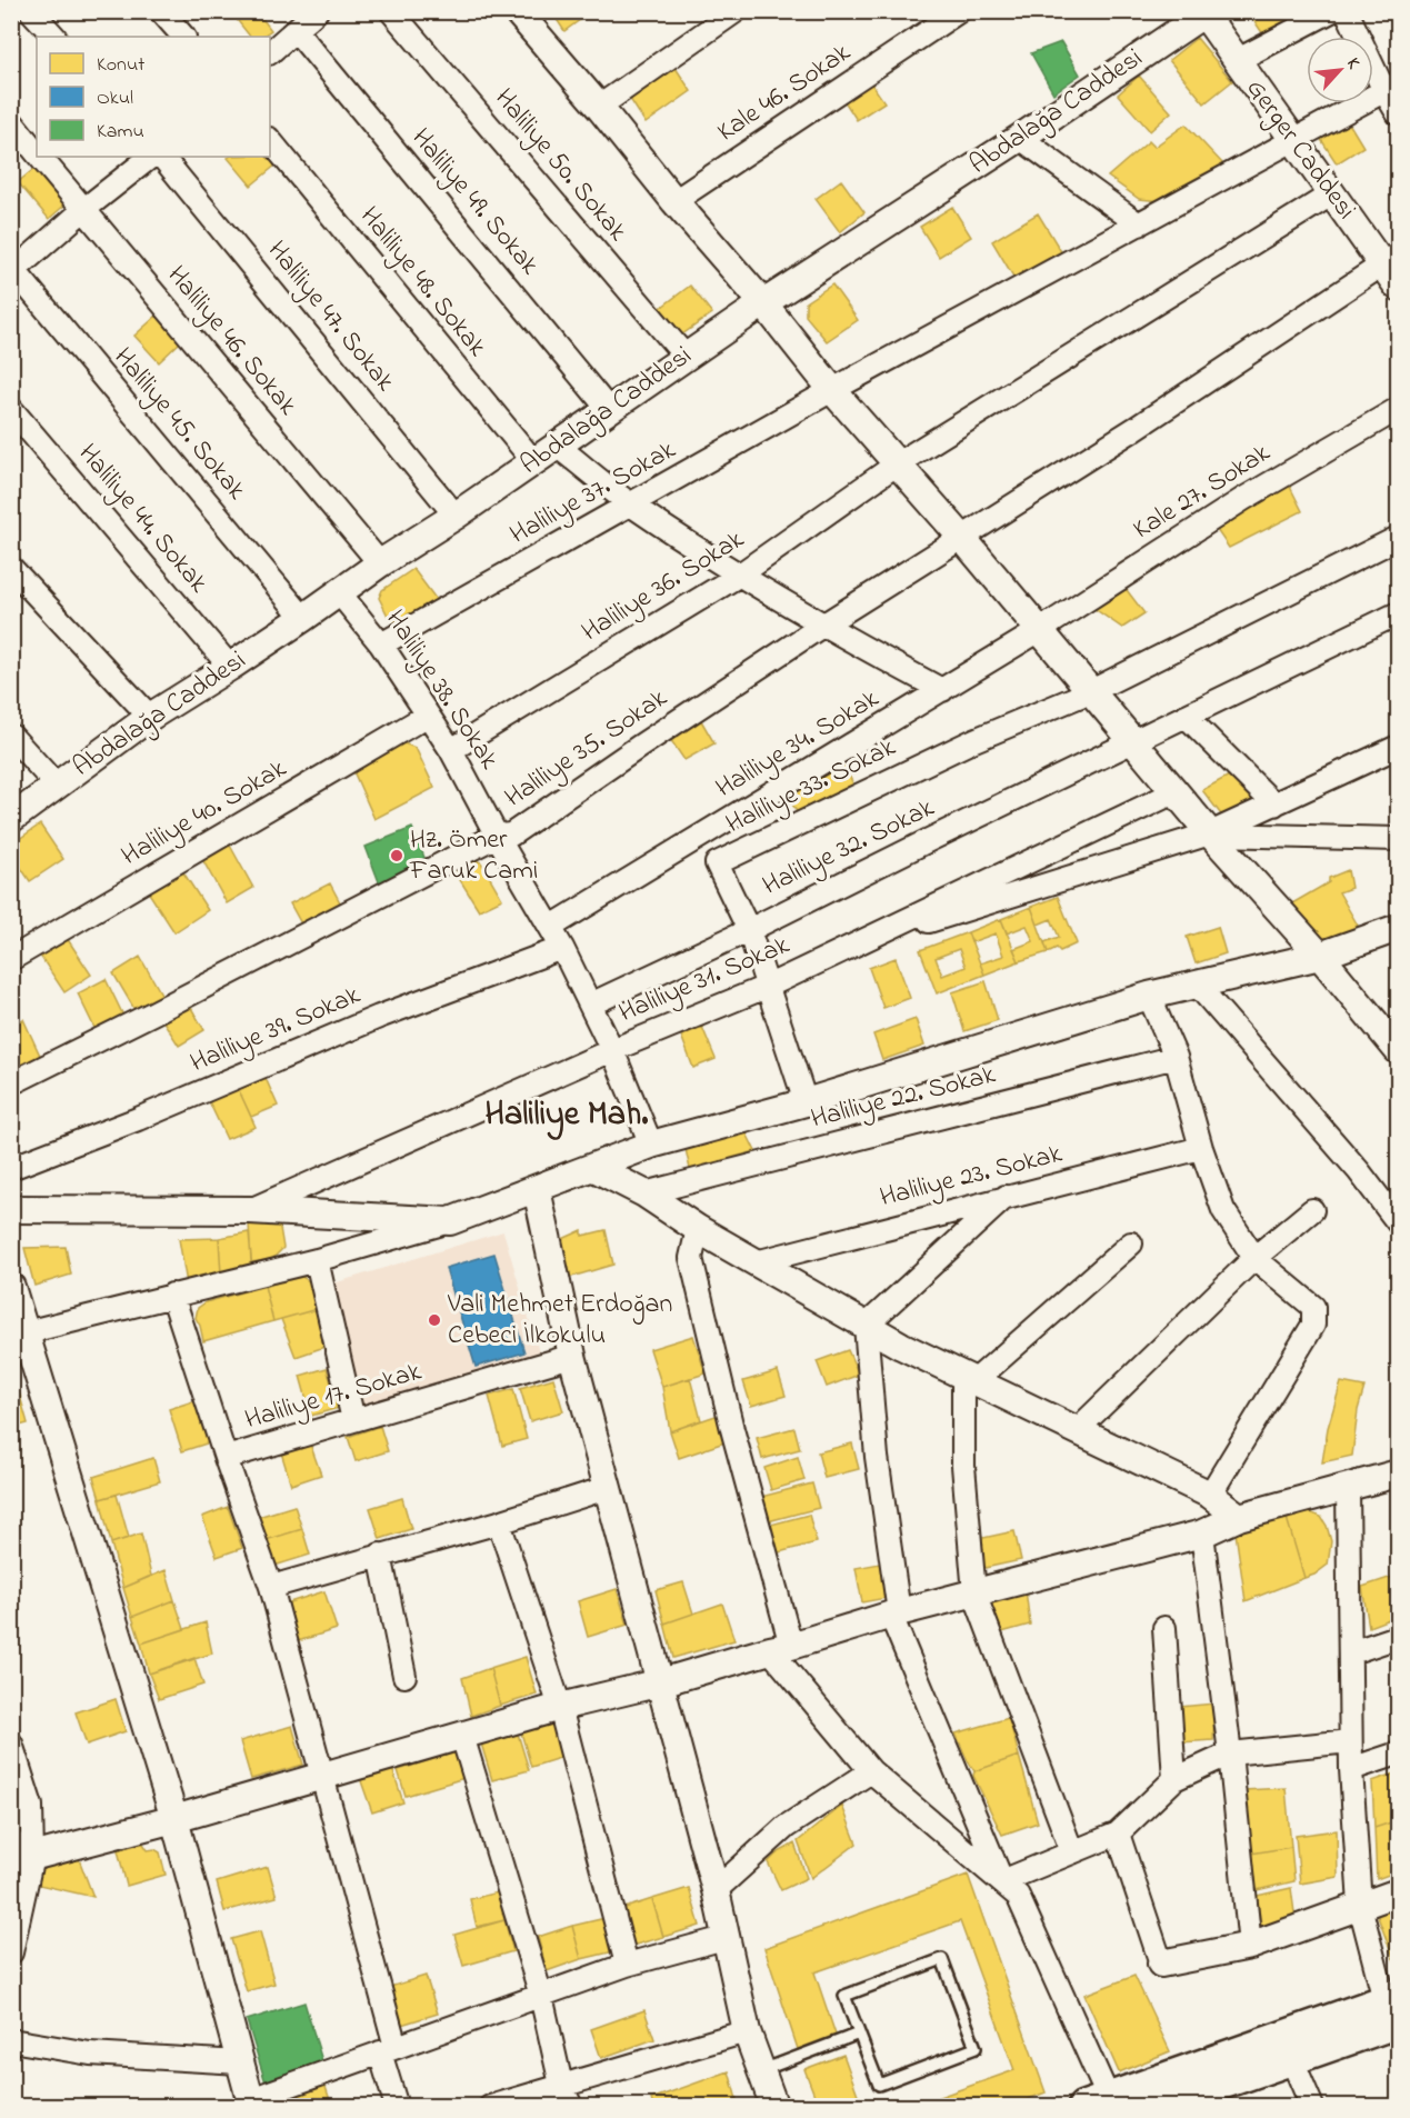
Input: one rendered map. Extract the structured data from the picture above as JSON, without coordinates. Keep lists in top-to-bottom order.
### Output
{
  "streets": {
    "street": [
      "Kale 46. Sokak",
      "Abdalağa Caddesi",
      "Gerger Caddesi",
      "Haliliye 50. Sokak",
      "Haliliye 49. Sokak",
      "Haliliye 48. Sokak",
      "Haliliye 47. Sokak",
      "Haliliye 46. Sokak",
      "Haliliye 45. Sokak",
      "Kale 27. Sokak",
      "Haliliye 37. Sokak",
      "Haliliye 44. Sokak",
      "Haliliye 36. Sokak",
      "Haliliye 38. Sokak",
      "Haliliye 34. Sokak",
      "Haliliye 35. Sokak",
      "Haliliye 33. Sokak",
      "Haliliye 40. Sokak",
      "Haliliye 32. Sokak",
      "Haliliye 31. Sokak",
      "Haliliye 39. Sokak",
      "Haliliye 22. Sokak",
      "Haliliye 23. Sokak",
      "Haliliye 17. Sokak"
    ]
  },
  "crossings": [
    ["Abdalağa Caddesi", "Gerger Caddesi"],
    ["Abdalağa Caddesi", "Haliliye 50. Sokak"],
    ["Abdalağa Caddesi", "Haliliye 49. Sokak"],
    ["Abdalağa Caddesi", "Haliliye 48. Sokak"],
    ["Abdalağa Caddesi", "Haliliye 47. Sokak"],
    ["Abdalağa Caddesi", "Haliliye 46. Sokak"],
    ["Abdalağa Caddesi", "Haliliye 45. Sokak"],
    ["Abdalağa Caddesi", "Haliliye 44. Sokak"],
    ["Abdalağa Caddesi", "Haliliye 38. Sokak"],
    ["Gerger Caddesi", "Haliliye 37. Sokak"],
    ["Gerger Caddesi", "Haliliye 36. Sokak"],
    ["Gerger Caddesi", "Haliliye 35. Sokak"],
    ["Kale 27. Sokak", "Haliliye 34. Sokak"],
    ["Haliliye 37. Sokak", "Haliliye 38. Sokak"],
    ["Haliliye 36. Sokak", "Haliliye 38. Sokak"],
    ["Haliliye 38. Sokak", "Haliliye 34. Sokak"],
    ["Haliliye 38. Sokak", "Haliliye 35. Sokak"],
    ["Haliliye 38. Sokak", "Haliliye 40. Sokak"],
    ["Haliliye 38. Sokak", "Haliliye 32. Sokak"],
    ["Haliliye 38. Sokak", "Haliliye 31. Sokak"],
    ["Haliliye 38. Sokak", "Haliliye 39. Sokak"],
    ["Haliliye 33. Sokak", "Haliliye 32. Sokak"],
    ["Haliliye 33. Sokak", "Haliliye 31. Sokak"]
  ],
  "districts": ["Haliliye Mah."],
  "places": ["Hz. Ömer Faruk Cami", "Vali Mehmet Erdoğan Cebeci İlkokulu"],
  "legend": ["Konut", "Okul", "Kamu"],
  "north": "top right"
}
